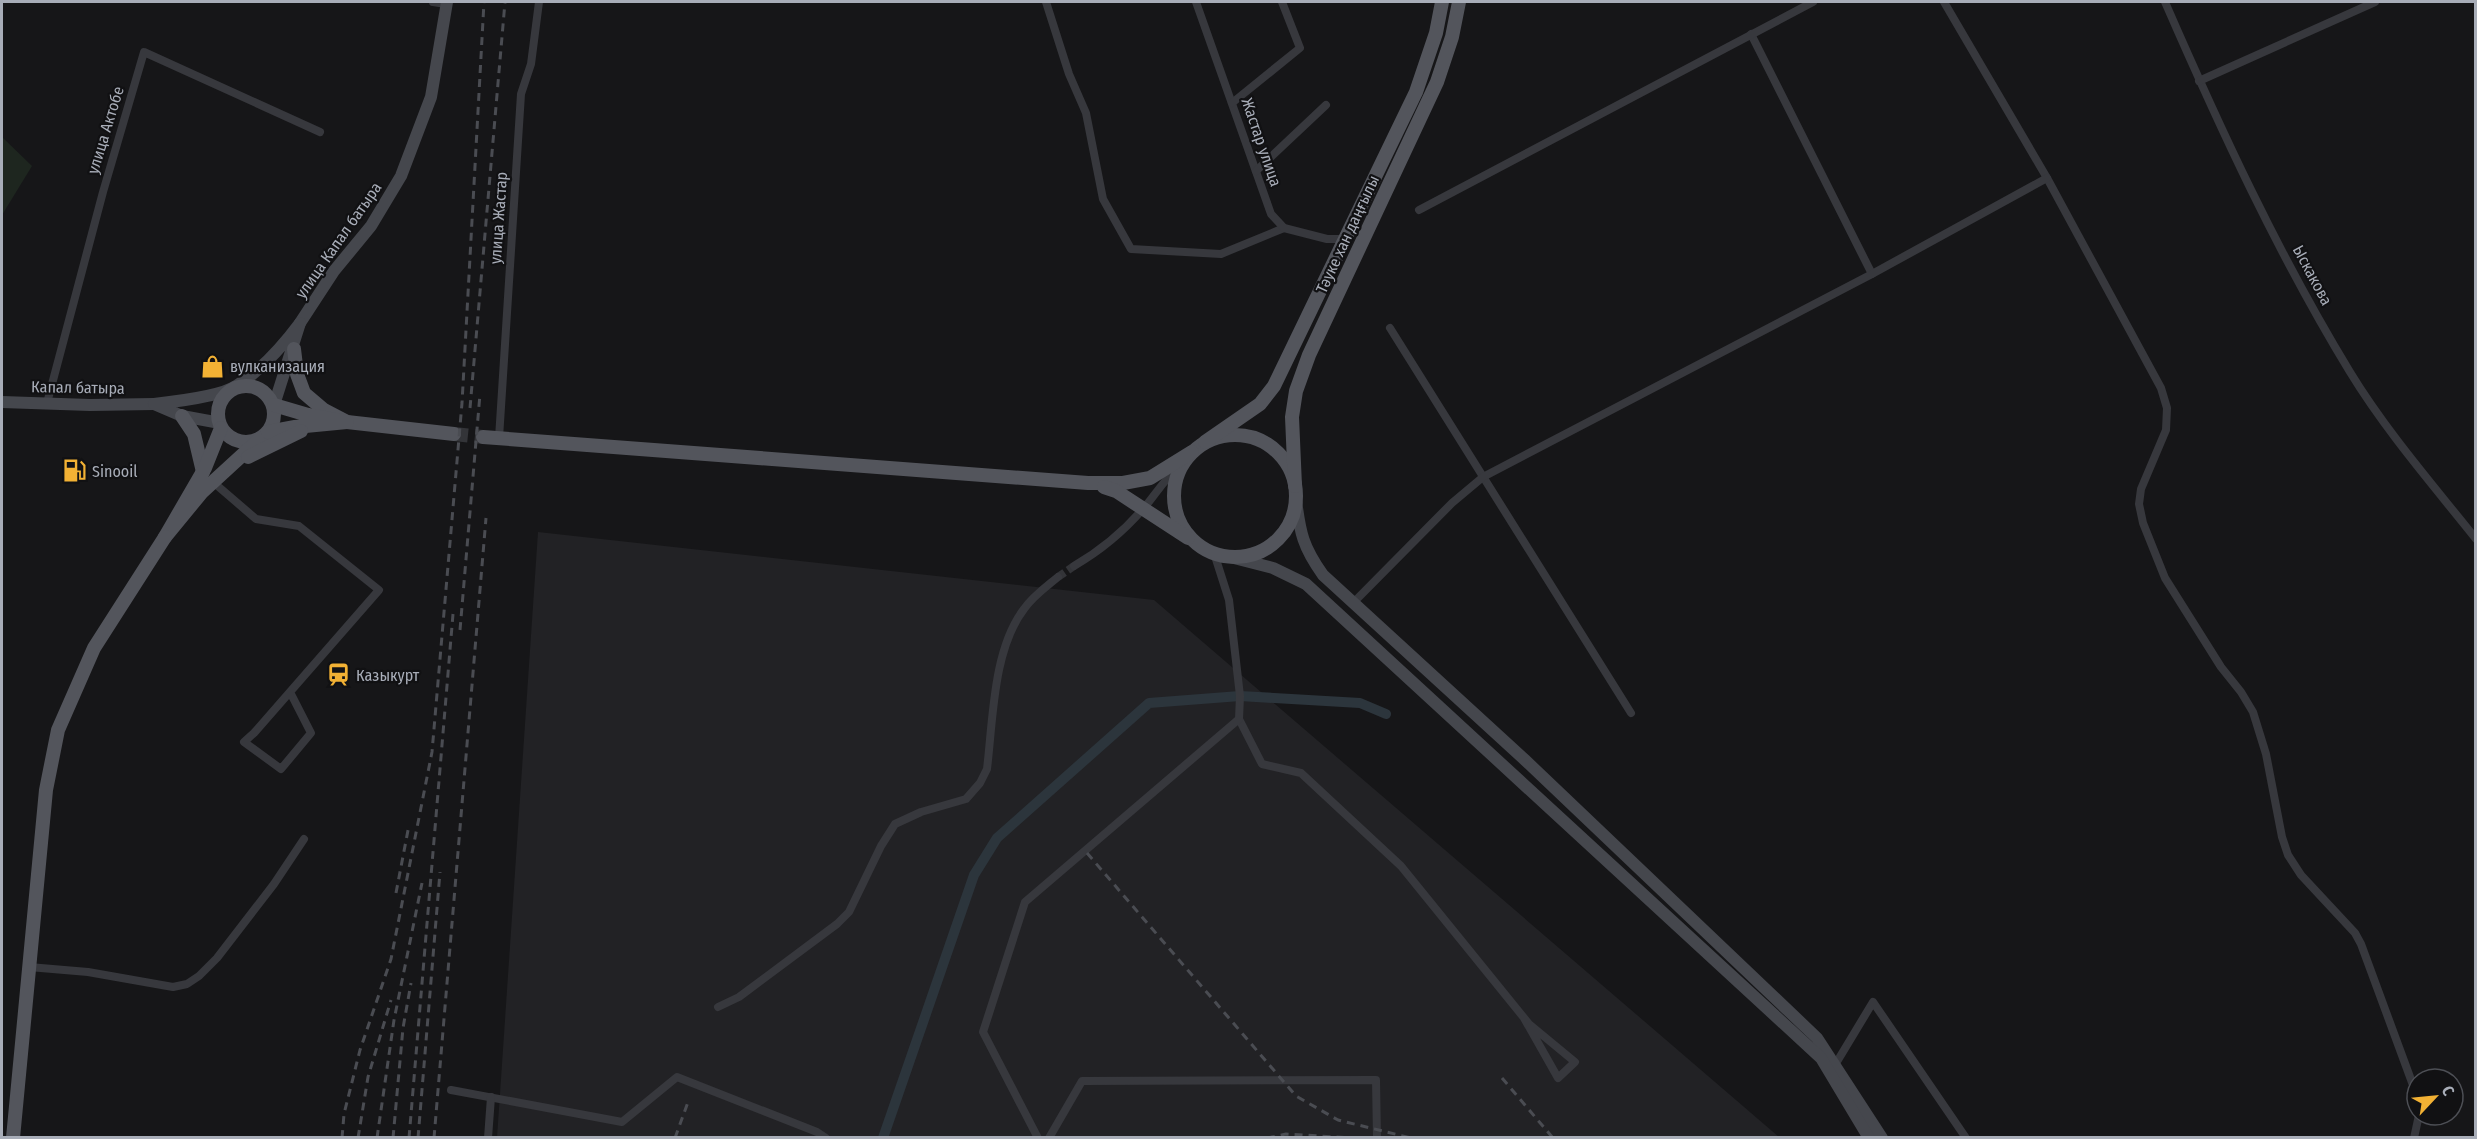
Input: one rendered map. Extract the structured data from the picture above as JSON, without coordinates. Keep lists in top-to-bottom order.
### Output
{
  "streets": {
    "main road": ["Тәуке хан даңғылы", "улица Капал батыра", "Капал батыра"],
    "street": [
      "улица Актобе",
      "Жастар улица",
      "улица Жастар",
      "Ыскакова"
    ]
  },
  "crossings": [
    ["улица Актобе", "Капал батыра"],
    ["улица Капал батыра", "Капал батыра"]
  ],
  "places": {
    "shop": ["вулканизация"],
    "fuel station": ["Sinooil"],
    "station": ["Казыкурт"]
  },
  "north": "top right"
}
